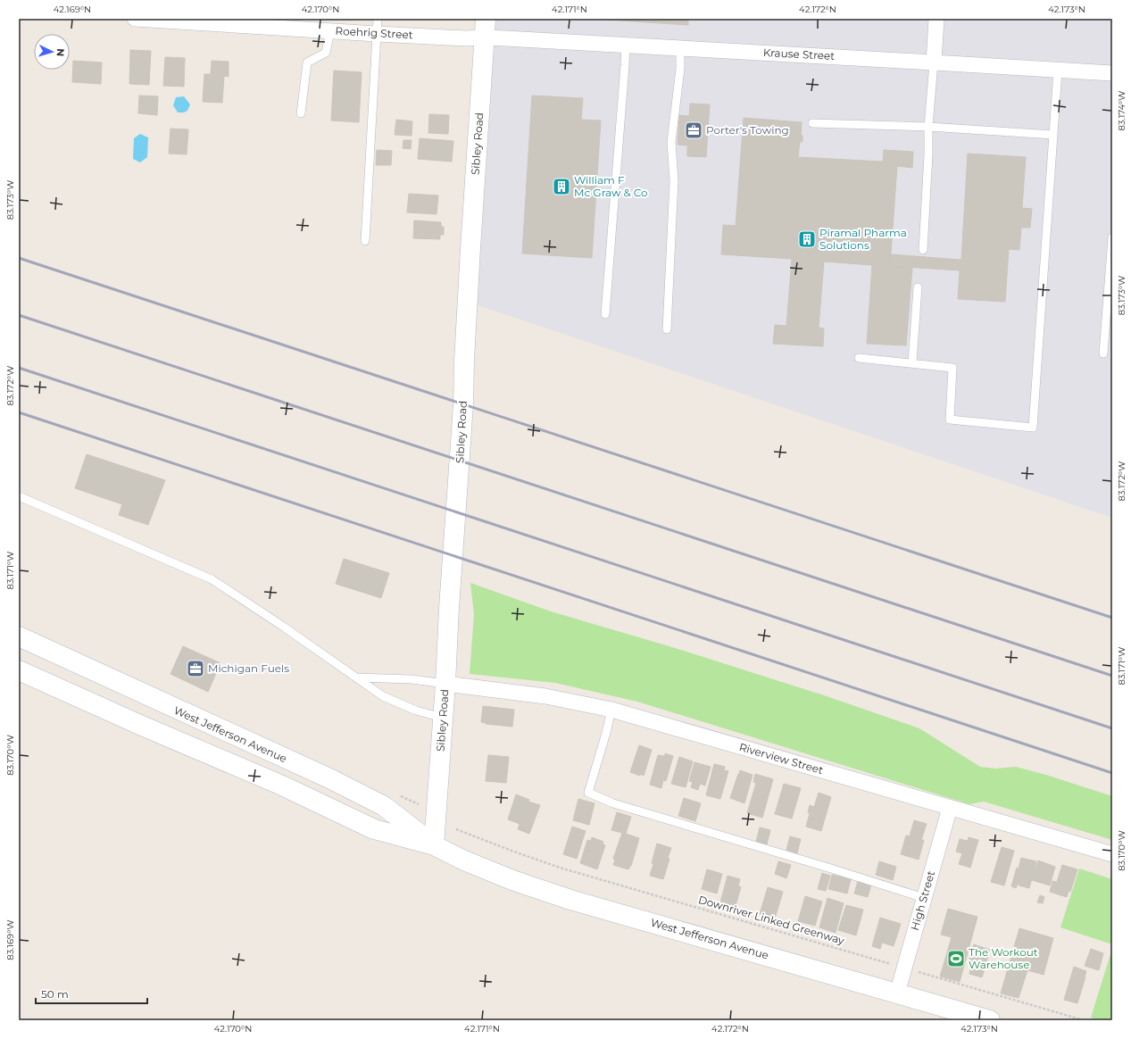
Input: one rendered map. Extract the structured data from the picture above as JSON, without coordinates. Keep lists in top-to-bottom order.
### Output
{
  "streets": {
    "main road": ["Sibley Road", "West Jefferson Avenue"],
    "street": [
      "Roehrig Street",
      "Krause Street",
      "Riverview Street",
      "High Street"
    ],
    "path": ["Downriver Linked Greenway"]
  },
  "crossings": [
    ["Roehrig Street", "Krause Street"],
    ["Roehrig Street", "Sibley Road"],
    ["Krause Street", "Sibley Road"],
    ["Sibley Road", "West Jefferson Avenue"],
    ["Sibley Road", "Riverview Street"],
    ["West Jefferson Avenue", "High Street"],
    ["Riverview Street", "High Street"],
    ["High Street", "Downriver Linked Greenway"]
  ],
  "places": {
    "office": ["Porter's Towing", "Michigan Fuels"],
    "building": ["William F Mc Graw & Co", "Piramal Pharma Solutions"],
    "sports": ["The Workout Warehouse"]
  },
  "scale_bar": "50 m",
  "north": "right",
  "coordinates": [
    "42.169°N",
    "42.170°N",
    "42.171°N",
    "42.172°N",
    "42.173°N",
    "83.174°W",
    "83.173°W",
    "83.172°W",
    "83.171°W",
    "83.170°W",
    "83.169°W"
  ]
}
